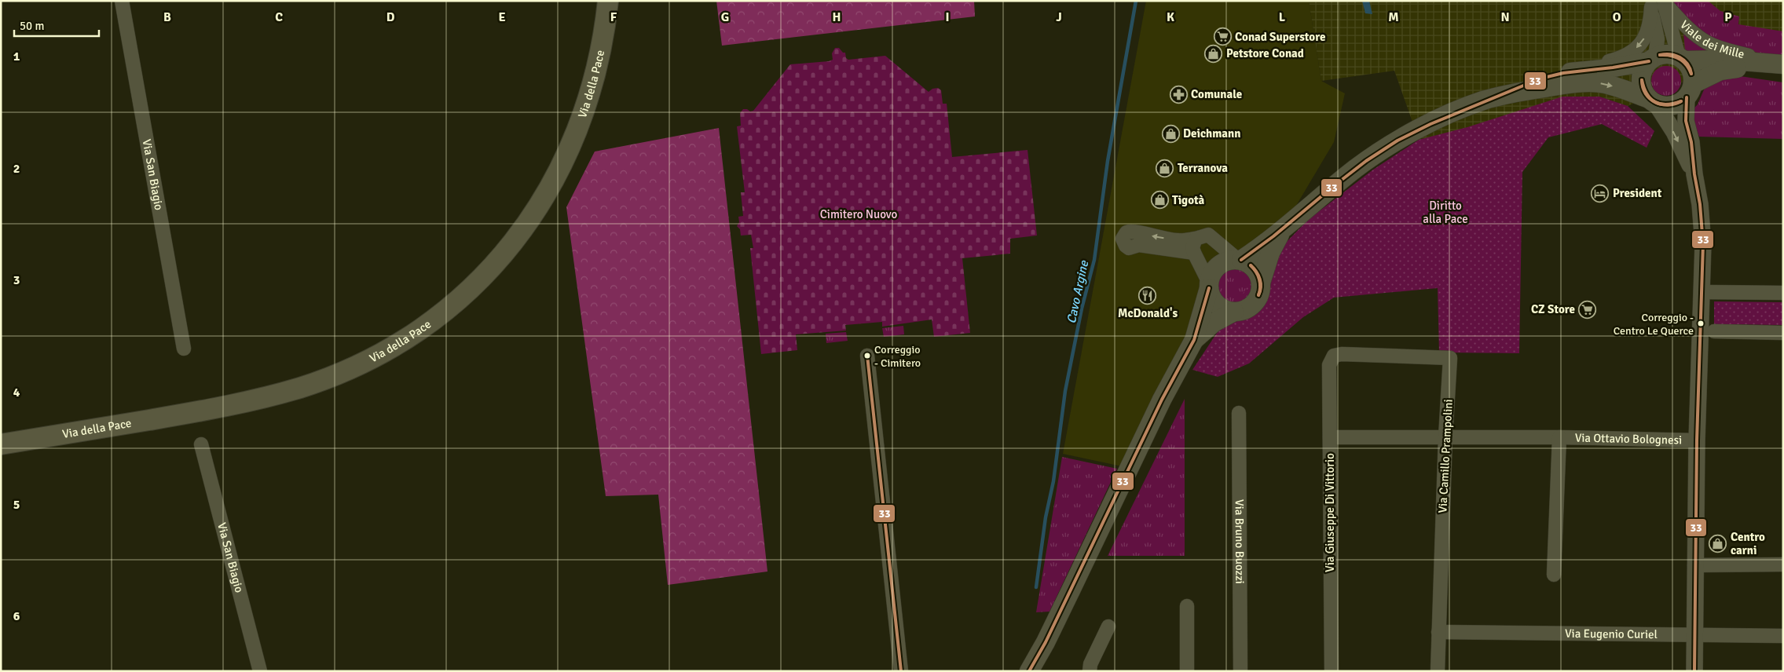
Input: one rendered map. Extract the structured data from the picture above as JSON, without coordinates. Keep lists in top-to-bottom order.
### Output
{
  "streets": {
    "main road": ["Viale dei Mille", "Via della Pace"],
    "street": [
      "Via San Biagio",
      "Via Ottavio Bolognesi",
      "Via Camillo Prampolini",
      "Via Giuseppe Di Vittorio",
      "Via Bruno Buozzi",
      "Via Eugenio Curiel"
    ]
  },
  "crossings": [
    ["Via Ottavio Bolognesi", "Via Camillo Prampolini"],
    ["Via Ottavio Bolognesi", "Via Giuseppe Di Vittorio"],
    ["Via Camillo Prampolini", "Via Giuseppe Di Vittorio"],
    ["Via Camillo Prampolini", "Via Eugenio Curiel"]
  ],
  "water": ["Cavo Argine"],
  "parks": ["Diritto alla Pace", "Cimitero Nuovo"],
  "places": {
    "supermarket": ["Conad Superstore", "CZ Store"],
    "shop": [
      "Petstore Conad",
      "Deichmann",
      "Terranova",
      "Tigotà",
      "Centro carni"
    ],
    "pharmacy": ["Comunale"],
    "hotel": ["President"],
    "restaurant": ["McDonald's"],
    "other": ["Correggio - Centro Le Querce", "Correggio - Cimitero"]
  },
  "lines": ["transit line 33"],
  "scale_bar": "50 m",
  "grid": {
    "columns": [
      "B",
      "C",
      "D",
      "E",
      "F",
      "G",
      "H",
      "I",
      "J",
      "K",
      "L",
      "M",
      "N",
      "O",
      "P"
    ],
    "rows": [
      "1",
      "2",
      "3",
      "4",
      "5",
      "6"
    ]
  }
}
